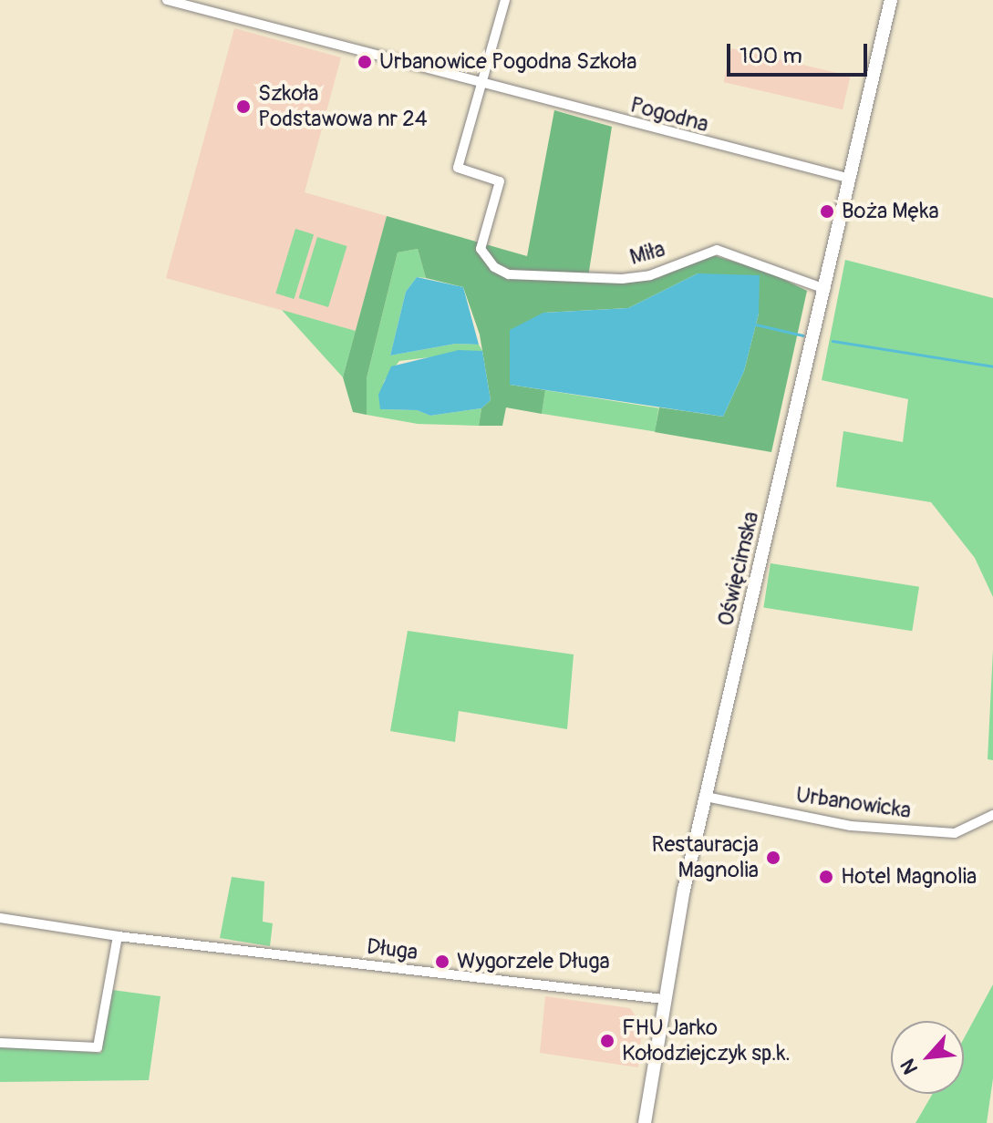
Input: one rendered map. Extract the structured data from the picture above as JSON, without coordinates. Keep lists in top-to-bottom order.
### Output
{
  "streets": {
    "highway": ["Oświęcimska"],
    "street": [
      "Pogodna",
      "Miła",
      "Urbanowicka",
      "Długa"
    ]
  },
  "crossings": [
    ["Pogodna", "Miła"],
    ["Pogodna", "Oświęcimska"],
    ["Miła", "Oświęcimska"],
    ["Oświęcimska", "Urbanowicka"],
    ["Oświęcimska", "Długa"]
  ],
  "places": [
    "Urbanowice Pogodna Szkoła",
    "Szkoła Podstawowa nr 24",
    "Boża Męka",
    "Restauracja Magnolia",
    "Hotel Magnolia",
    "Wygorzele Długa",
    "FHU Jarko Kołodziejczyk sp.k."
  ],
  "scale_bar": "100 m",
  "north": "bottom left"
}
